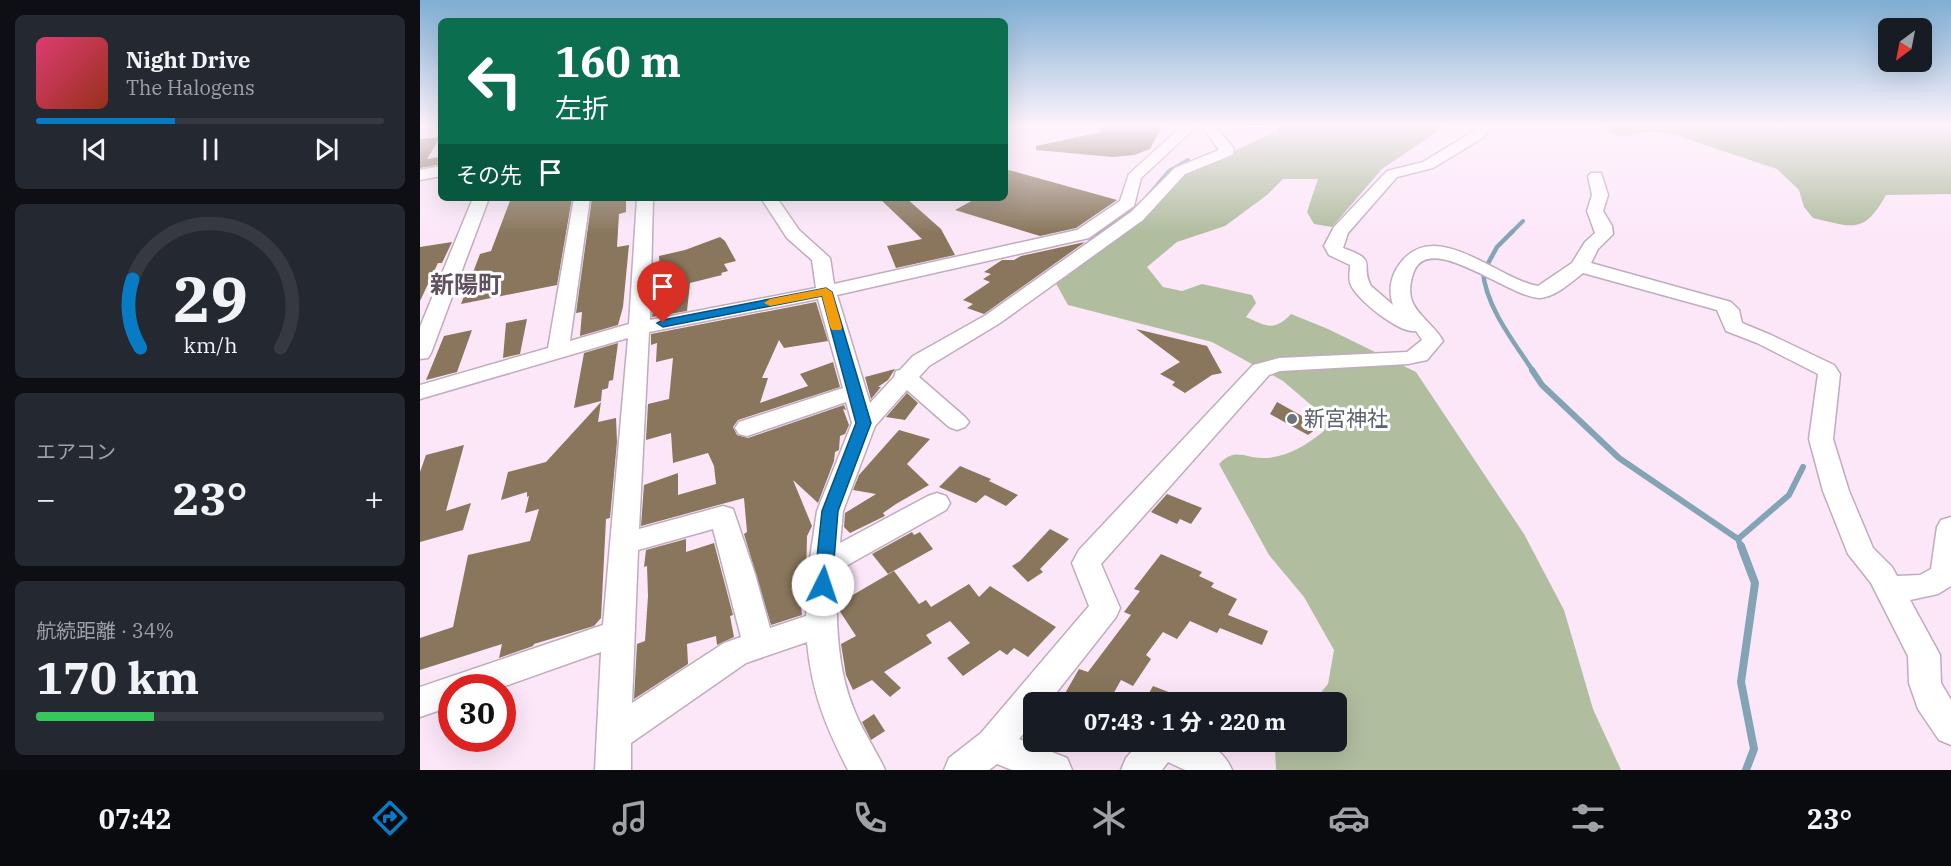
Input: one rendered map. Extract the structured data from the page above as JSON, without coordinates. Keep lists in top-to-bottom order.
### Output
{
  "districts": ["新陽町"],
  "places": ["新宮神社"],
  "north": "bottom left",
  "page": {
    "turn": ["160 m", "左折"],
    "song": ["Night Drive", "The Halogens"],
    "then": "その先",
    "tile": [
      "エアコン",
      ["航続距離 · 34%", "170 km"]
    ],
    "heat": ["−", "23°", "+"],
    "limit": "30",
    "trip": "07:43 · 1 分 · 220 m",
    "tabs": ["07:42", "23°"],
    "gauge": ["29", "km/h"]
  }
}
